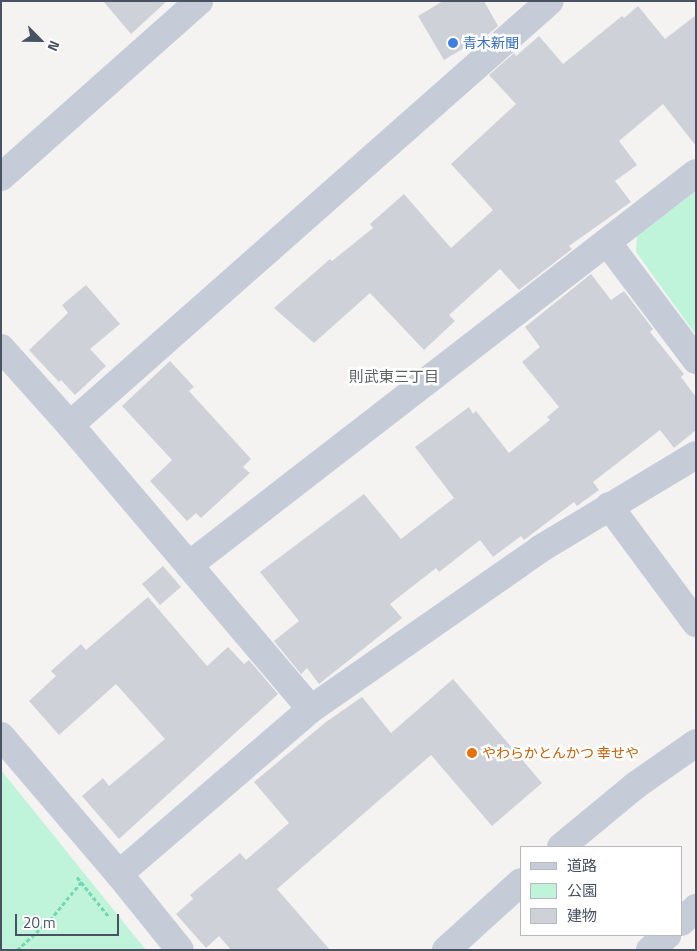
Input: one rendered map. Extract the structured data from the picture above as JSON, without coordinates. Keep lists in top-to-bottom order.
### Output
{
  "districts": ["則武東三丁目"],
  "places": ["青木新聞", "やわらかとんかつ 幸せや"],
  "legend": ["道路", "公園", "建物"],
  "scale_bar": "20 m",
  "north": "bottom right"
}
